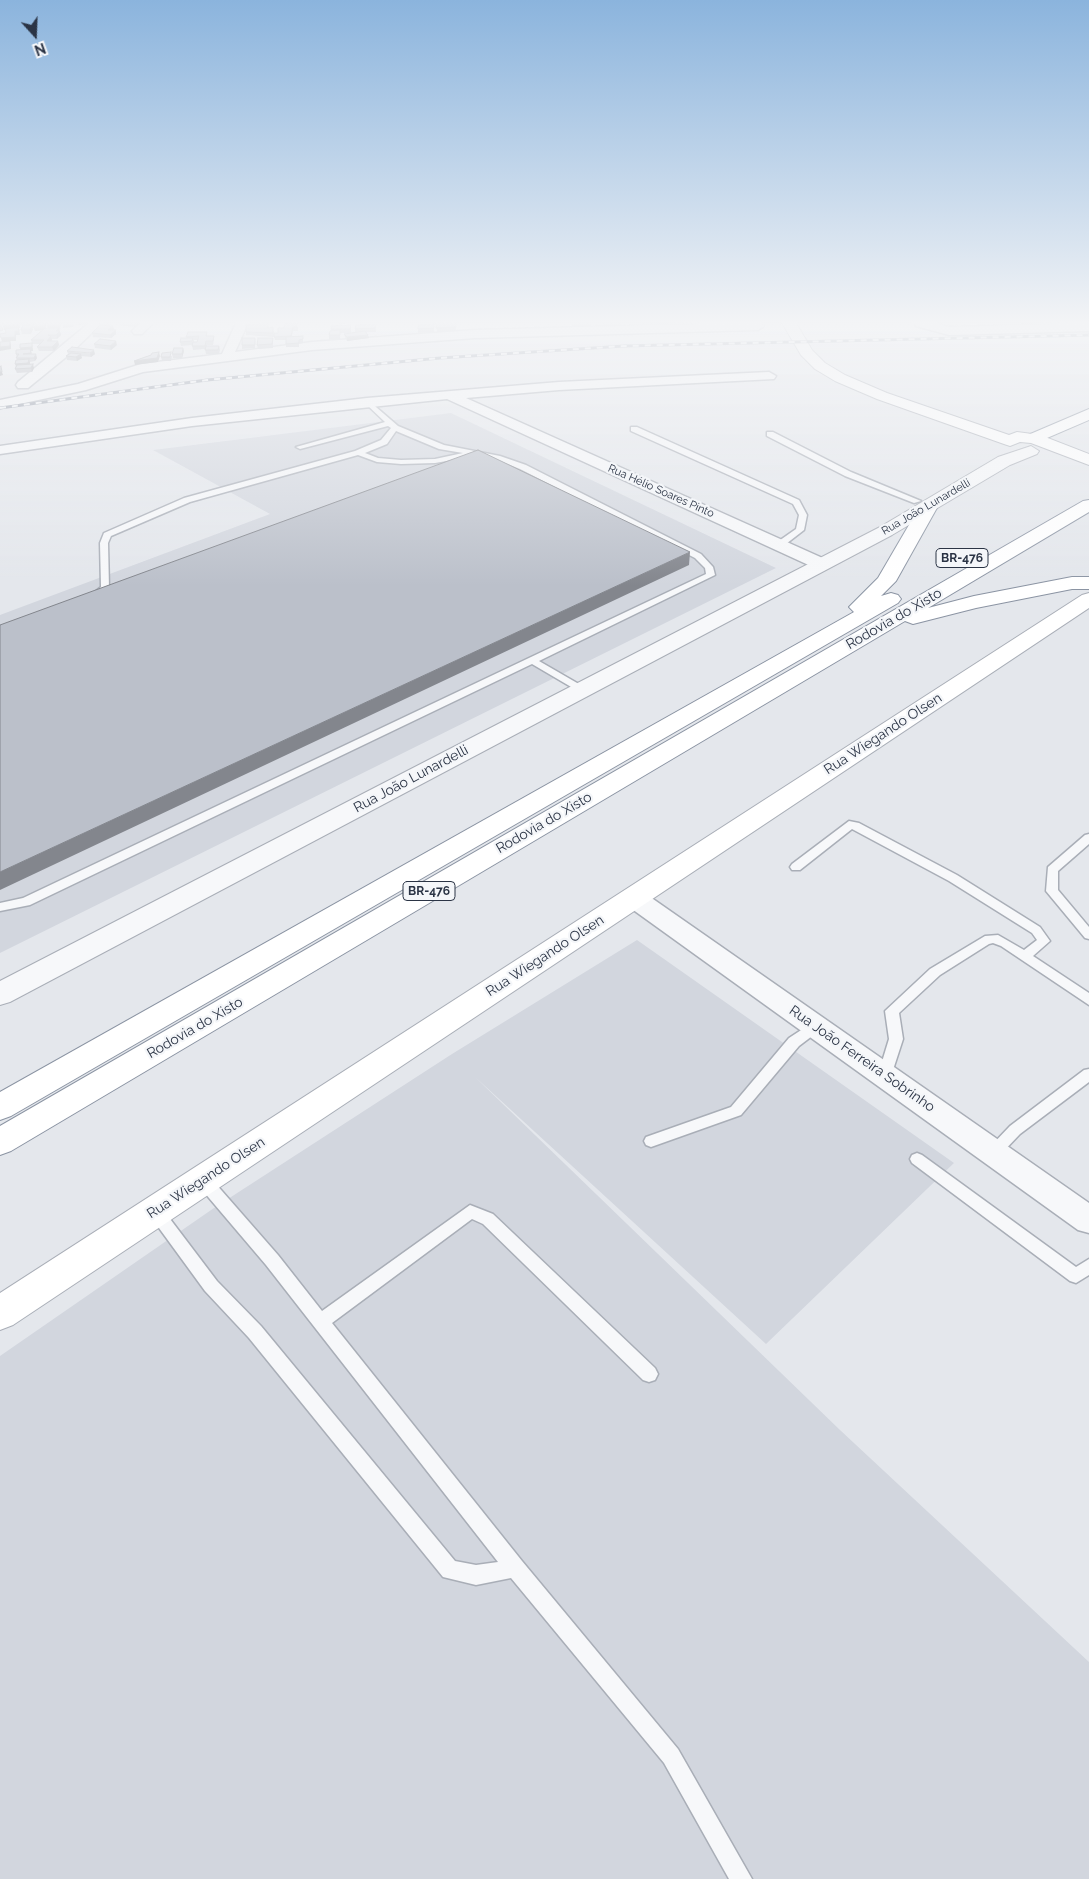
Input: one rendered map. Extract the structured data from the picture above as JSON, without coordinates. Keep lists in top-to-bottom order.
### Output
{
  "streets": {
    "main road": ["BR-476", "Rodovia do Xisto", "Rua Wiegando Olsen"],
    "street": ["Rua Hélio Soares Pinto", "Rua João Lunardelli", "Rua João Ferreira Sobrinho"]
  },
  "crossings": [
    ["Rua Hélio Soares Pinto", "Rua João Lunardelli"],
    ["Rua Wiegando Olsen", "Rua João Ferreira Sobrinho"]
  ],
  "north": "bottom"
}
